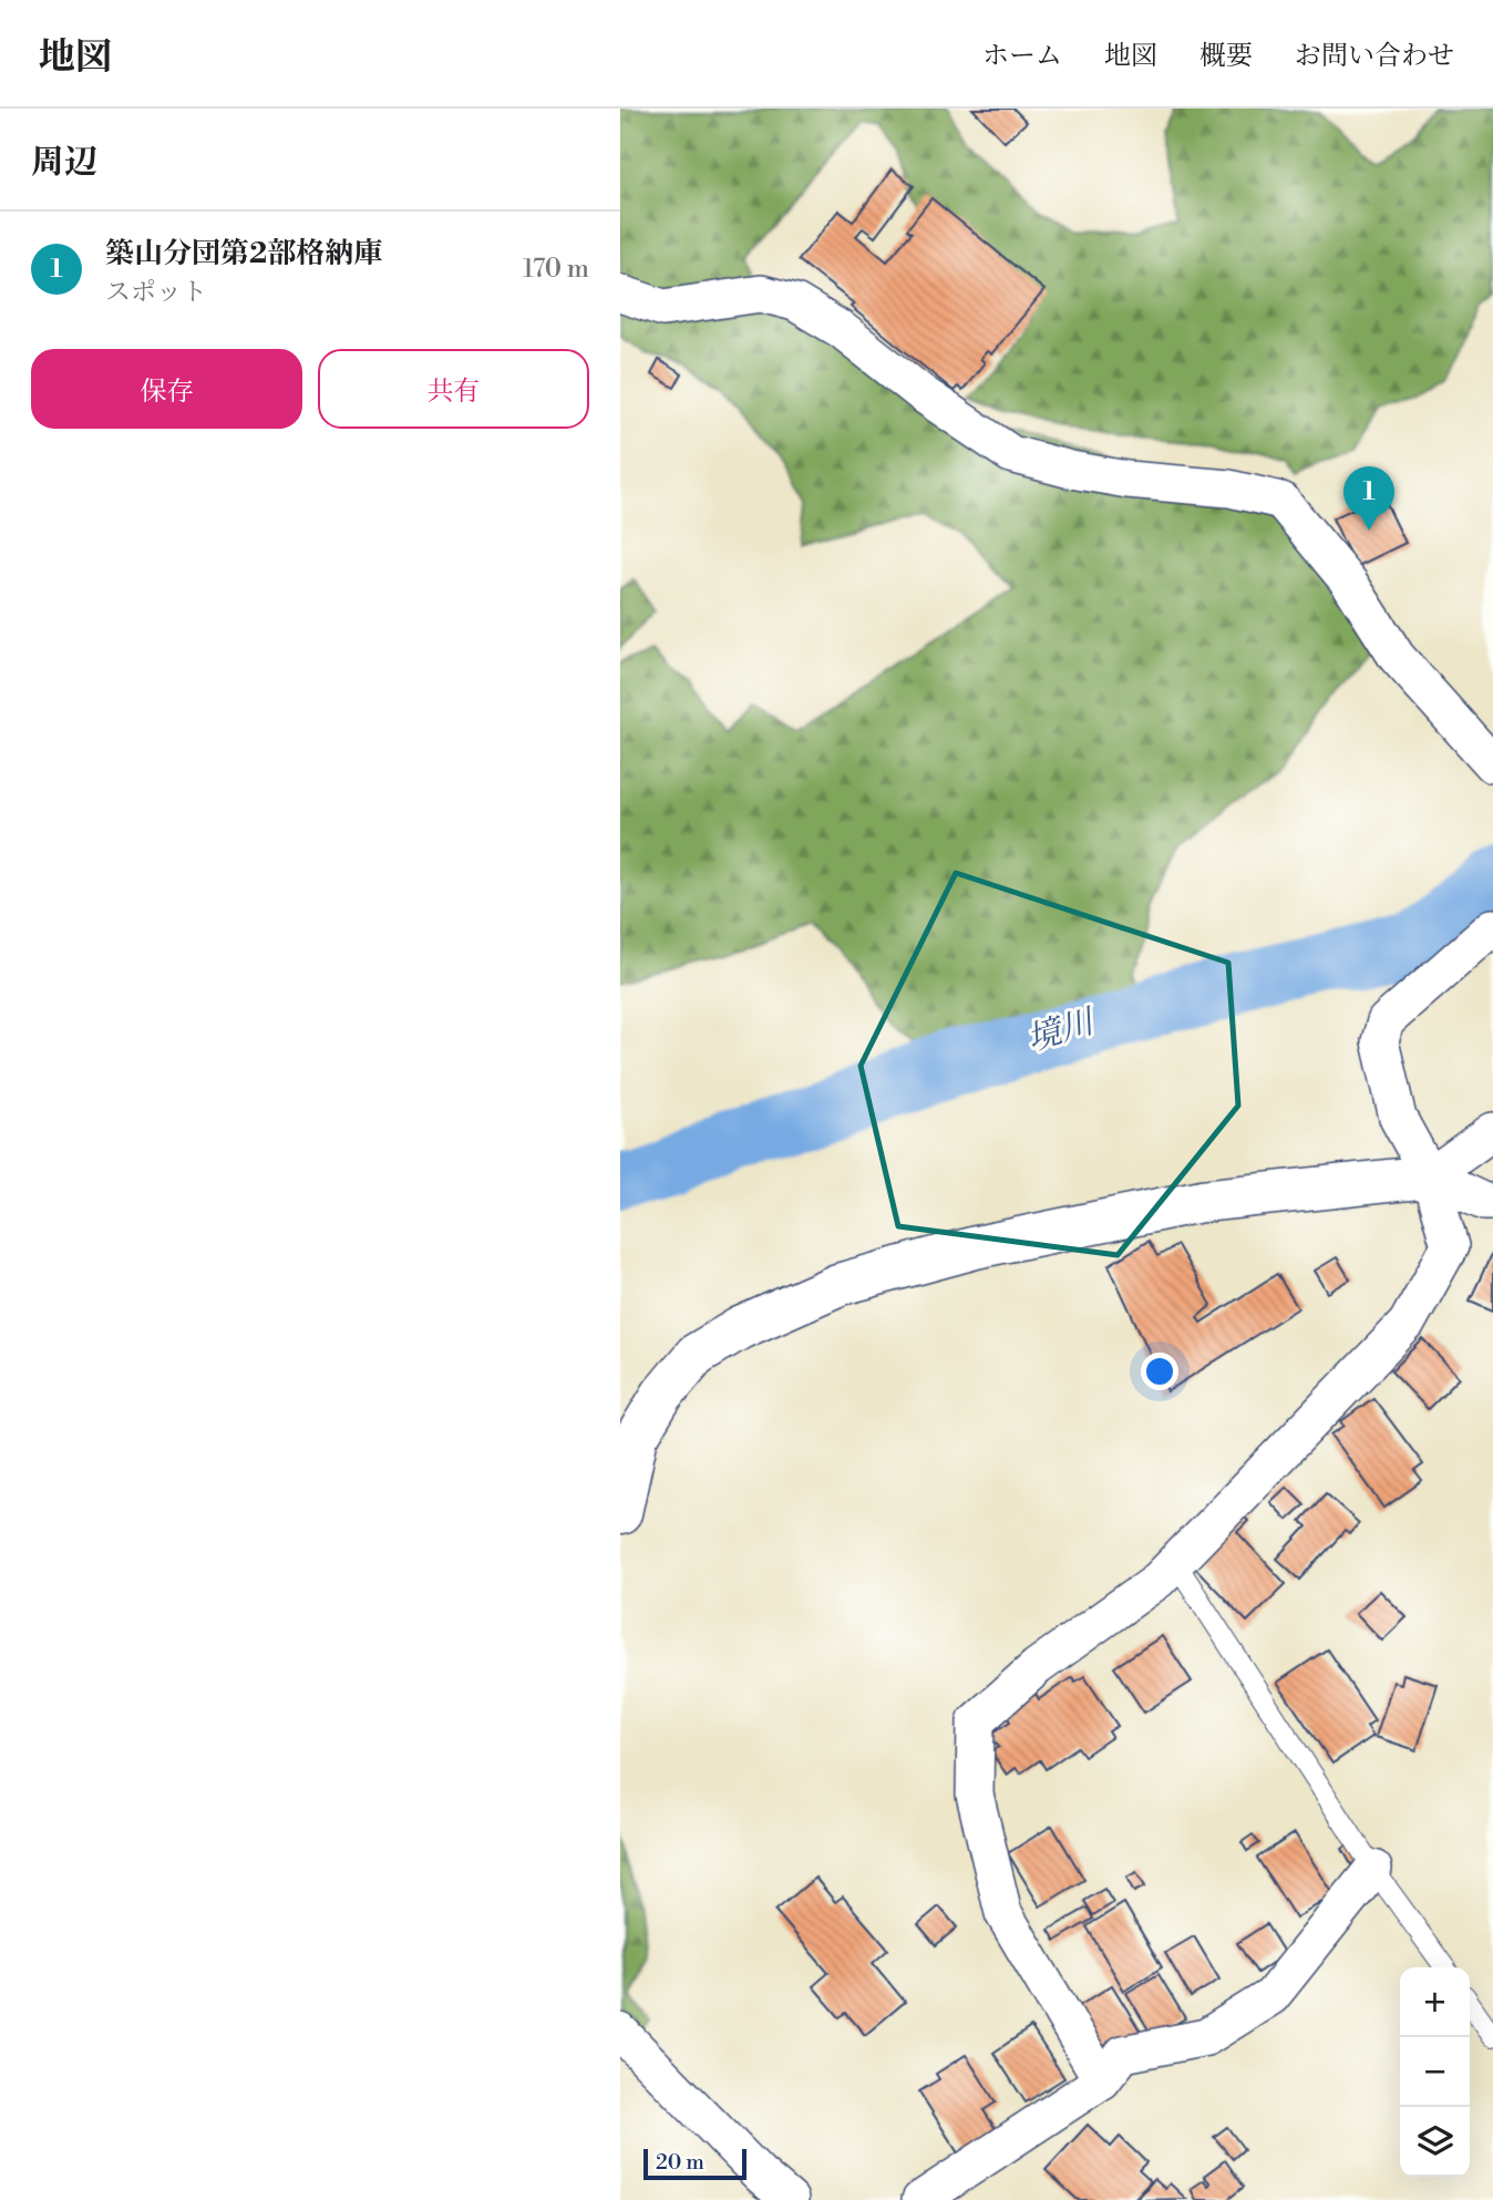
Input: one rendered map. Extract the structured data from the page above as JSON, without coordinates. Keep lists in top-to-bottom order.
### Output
{
  "water": ["境川"],
  "scale_bar": "20 m",
  "page": {
    "header": "地図",
    "nav": [
      "ホーム",
      "地図",
      "概要",
      "お問い合わせ"
    ],
    "heading": "周辺",
    "list": [
      {
        "mark": "1",
        "name": "築山分団第2部格納庫",
        "note": "スポット",
        "value": "170 m"
      }
    ],
    "buttons": ["保存", "共有"],
    "pins": "1",
    "map_buttons": ["+", "−"],
    "scale": "20 m"
  }
}
